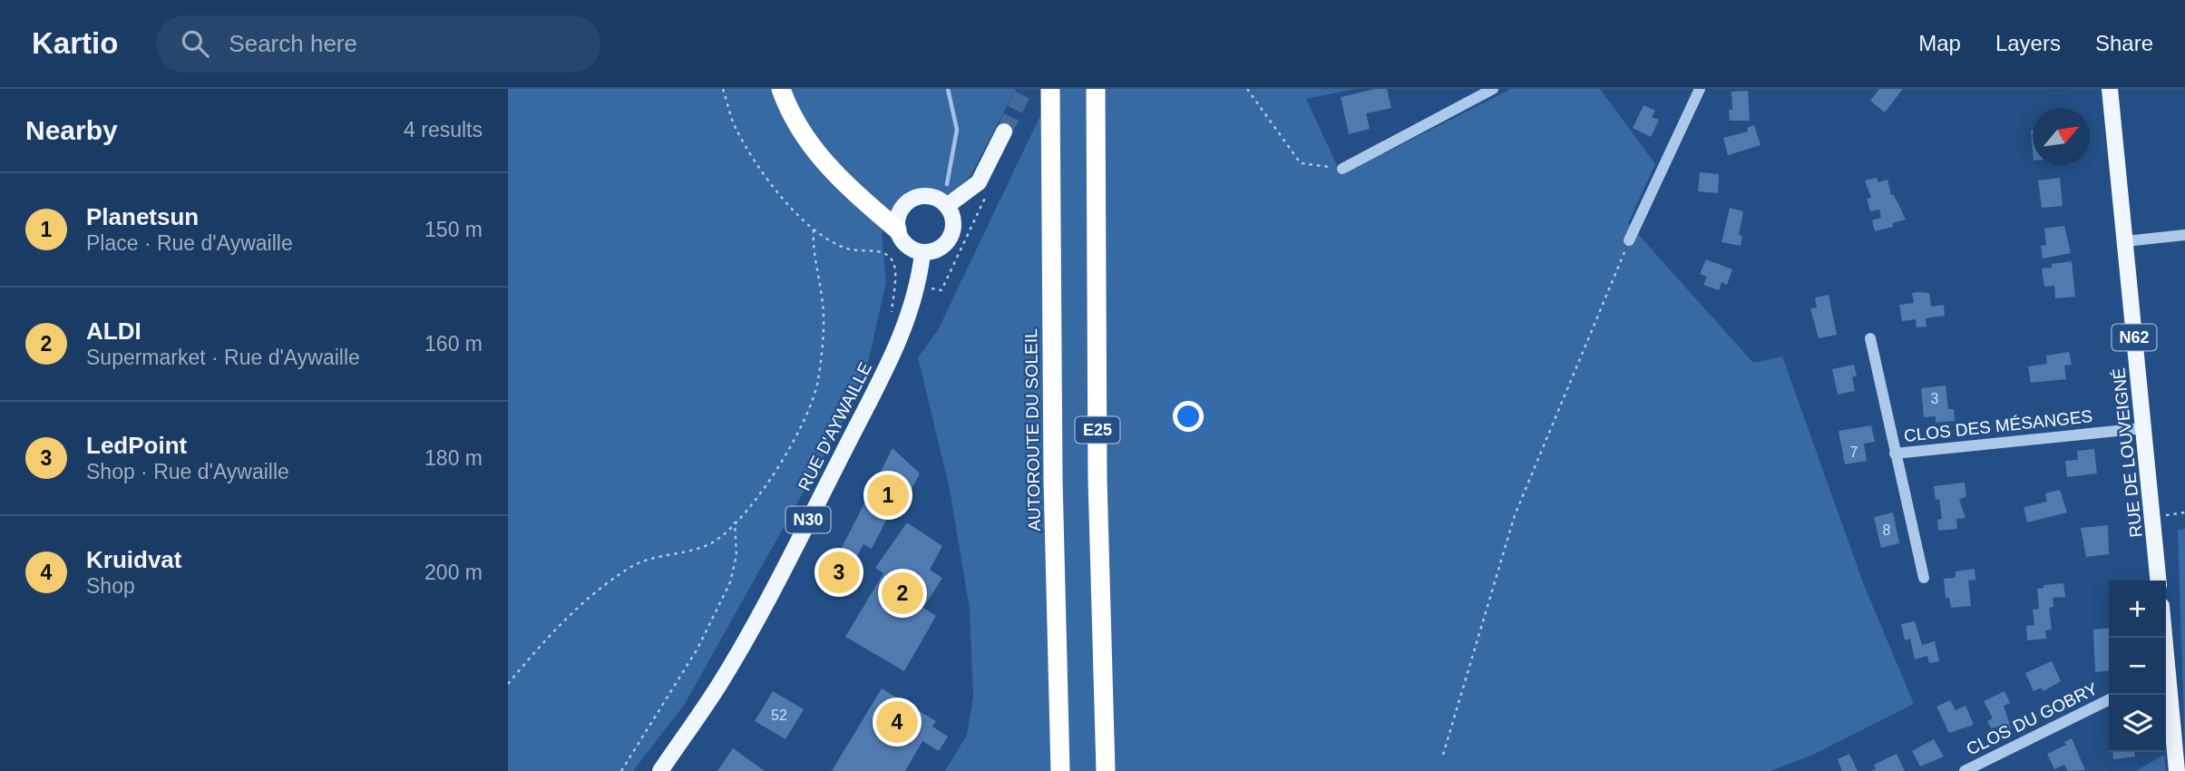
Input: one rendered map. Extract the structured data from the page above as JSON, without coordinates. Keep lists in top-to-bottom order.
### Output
{
  "streets": {
    "highway": ["AUTOROUTE DU SOLEIL", "E25"],
    "main road": [
      "N62",
      "RUE D'AYWAILLE",
      "RUE DE LOUVEIGNÉ",
      "N30"
    ],
    "street": ["CLOS DES MÉSANGES", "CLOS DU GOBRY"]
  },
  "crossings": [
    ["CLOS DES MÉSANGES", "RUE DE LOUVEIGNÉ"]
  ],
  "house_numbers": [
    "3",
    "7",
    "8",
    "52"
  ],
  "north": "top right",
  "page": {
    "header": "Kartio",
    "search": "Search here",
    "nav": ["Map", "Layers", "Share"],
    "heading": ["Nearby", "4 results"],
    "list": [
      {
        "mark": "1",
        "name": "Planetsun",
        "note": "Place · Rue d'Aywaille",
        "value": "150 m"
      },
      {
        "mark": "2",
        "name": "ALDI",
        "note": "Supermarket · Rue d'Aywaille",
        "value": "160 m"
      },
      {
        "mark": "3",
        "name": "LedPoint",
        "note": "Shop · Rue d'Aywaille",
        "value": "180 m"
      },
      {
        "mark": "4",
        "name": "Kruidvat",
        "note": "Shop",
        "value": "200 m"
      }
    ],
    "pins": [
      "1",
      "3",
      "2",
      "4"
    ],
    "map_buttons": ["+", "−"]
  }
}
